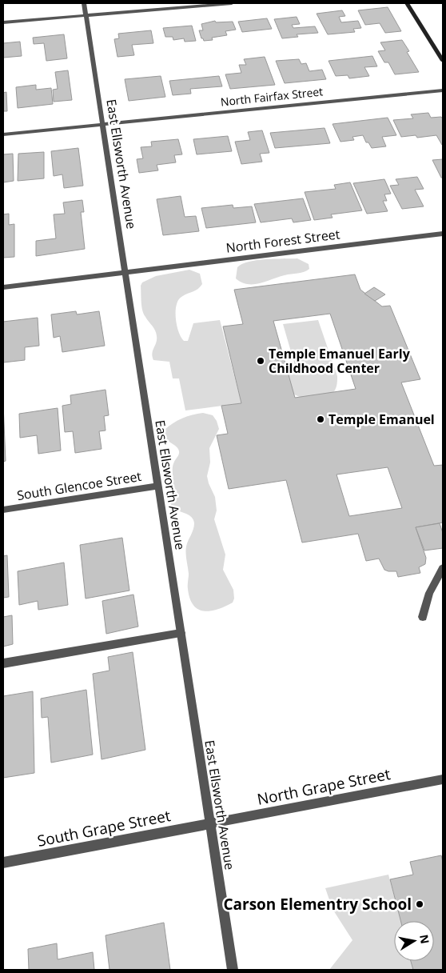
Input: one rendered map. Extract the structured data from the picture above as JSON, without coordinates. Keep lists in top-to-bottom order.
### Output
{
  "streets": {
    "street": [
      "North Fairfax Street",
      "East Ellsworth Avenue",
      "North Forest Street",
      "South Glencoe Street",
      "North Grape Street",
      "South Grape Street"
    ]
  },
  "crossings": [
    ["North Fairfax Street", "East Ellsworth Avenue"],
    ["East Ellsworth Avenue", "North Forest Street"],
    ["East Ellsworth Avenue", "South Glencoe Street"],
    ["East Ellsworth Avenue", "North Grape Street"],
    ["East Ellsworth Avenue", "South Grape Street"],
    ["North Grape Street", "South Grape Street"]
  ],
  "places": ["Temple Emanuel Early Childhood Center", "Temple Emanuel", "Carson Elementry School"],
  "north": "right"
}
